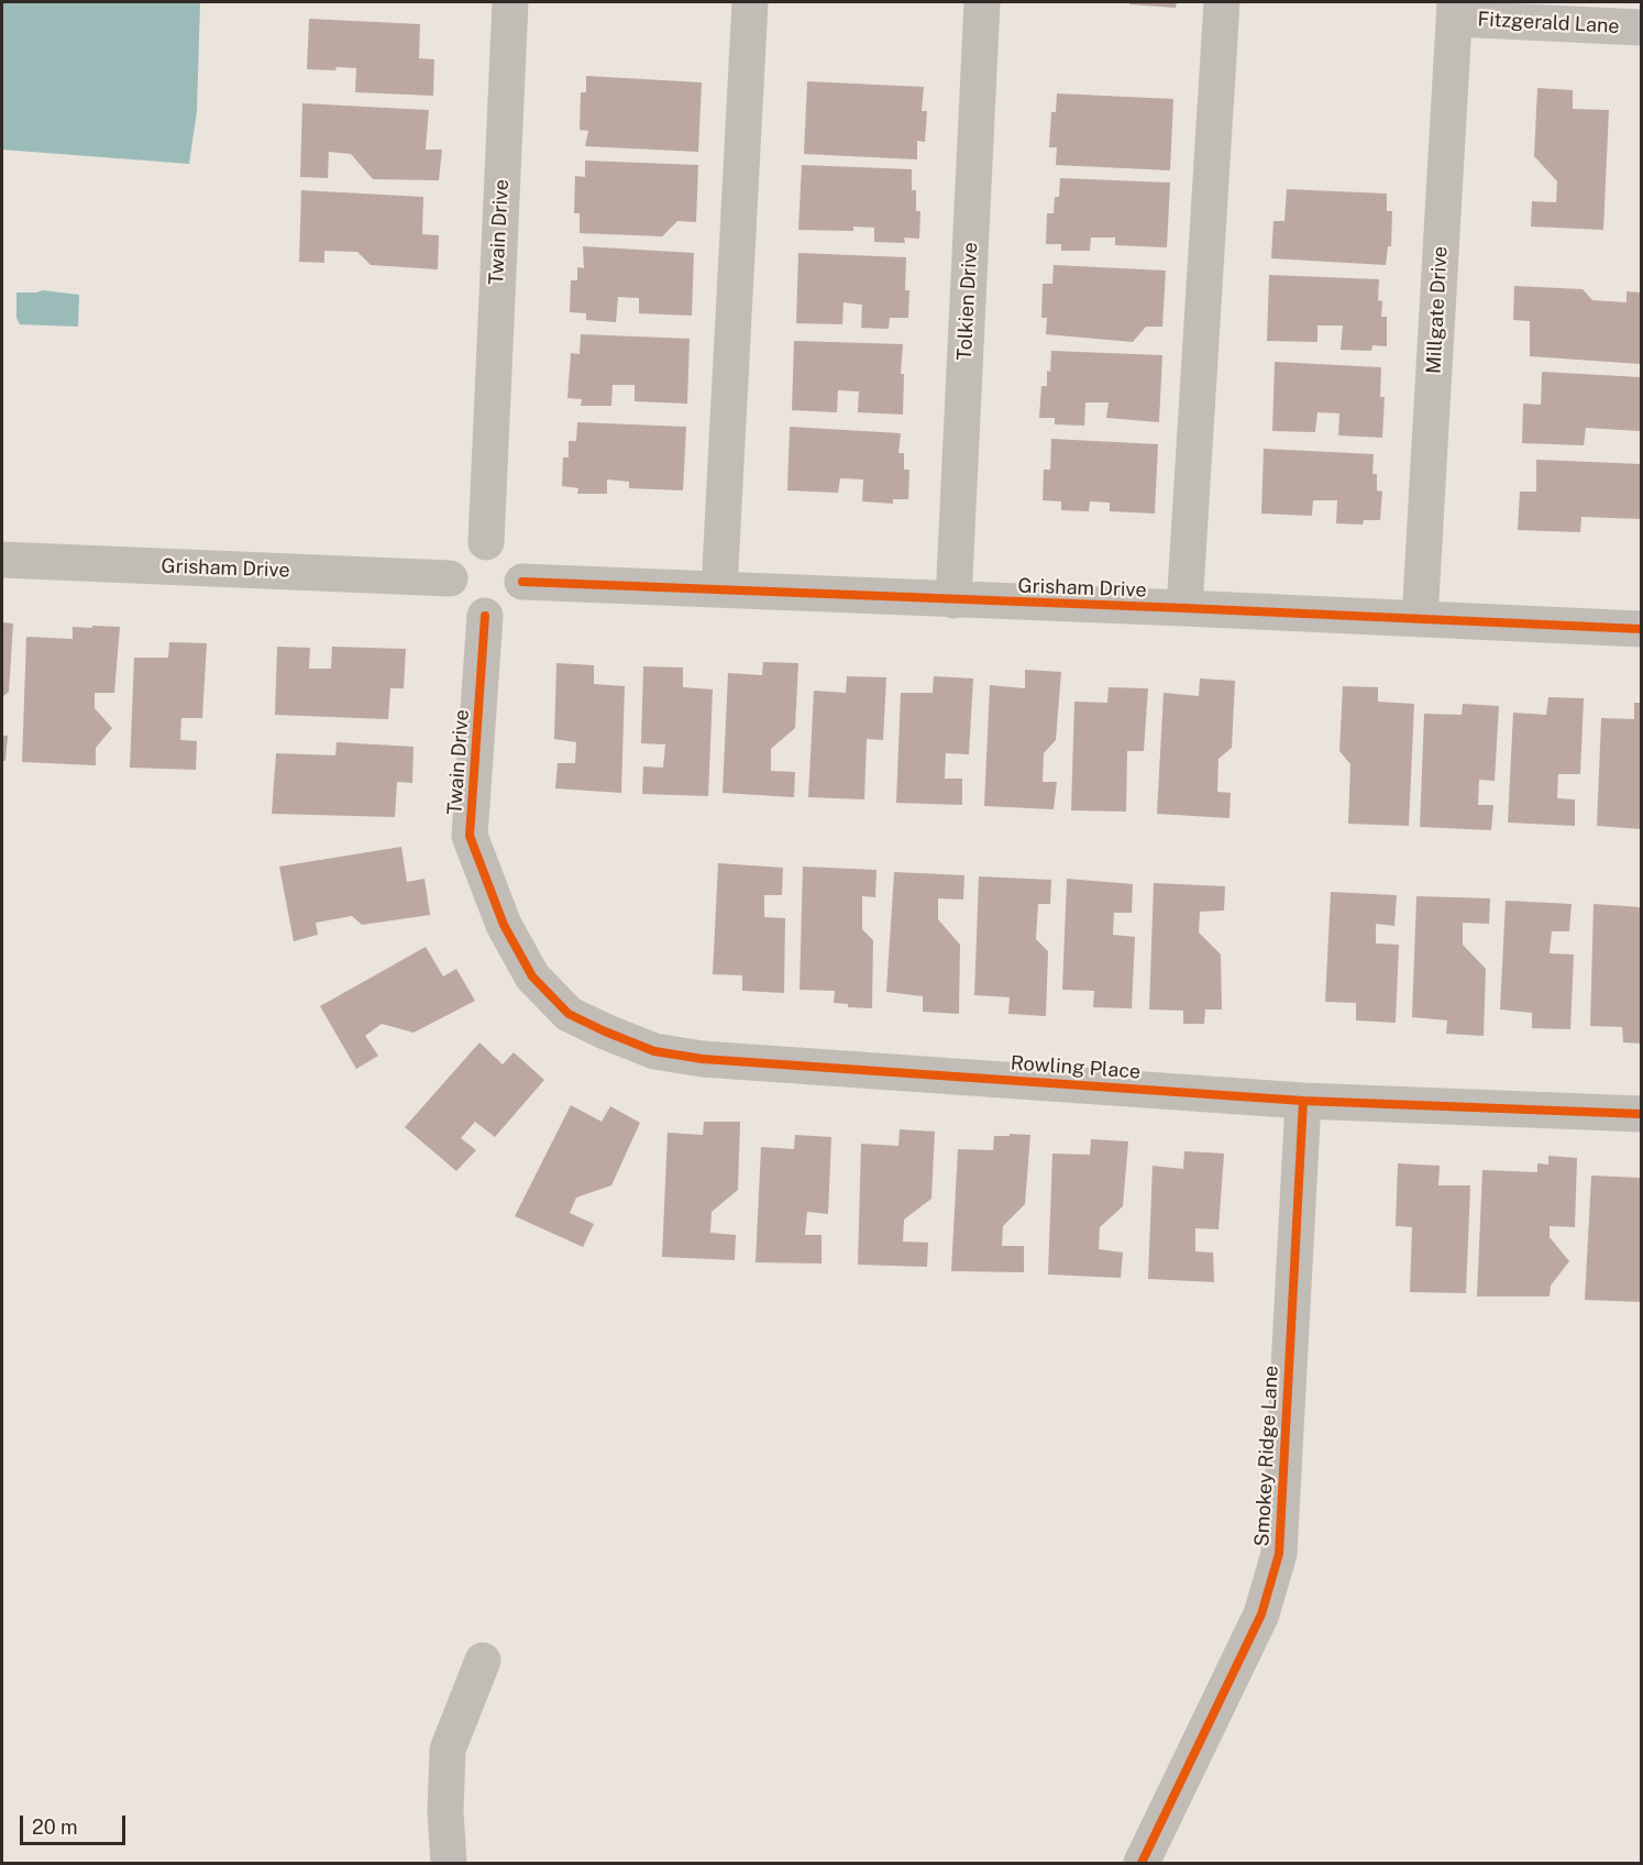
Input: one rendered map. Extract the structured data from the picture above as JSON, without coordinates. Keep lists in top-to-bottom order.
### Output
{
  "streets": {
    "street": [
      "Fitzgerald Lane",
      "Twain Drive",
      "Tolkien Drive",
      "Millgate Drive",
      "Grisham Drive",
      "Rowling Place",
      "Smokey Ridge Lane"
    ]
  },
  "crossings": [
    ["Fitzgerald Lane", "Millgate Drive"],
    ["Twain Drive", "Grisham Drive"],
    ["Twain Drive", "Rowling Place"],
    ["Tolkien Drive", "Grisham Drive"],
    ["Millgate Drive", "Grisham Drive"],
    ["Rowling Place", "Smokey Ridge Lane"]
  ],
  "scale_bar": "20 m"
}
